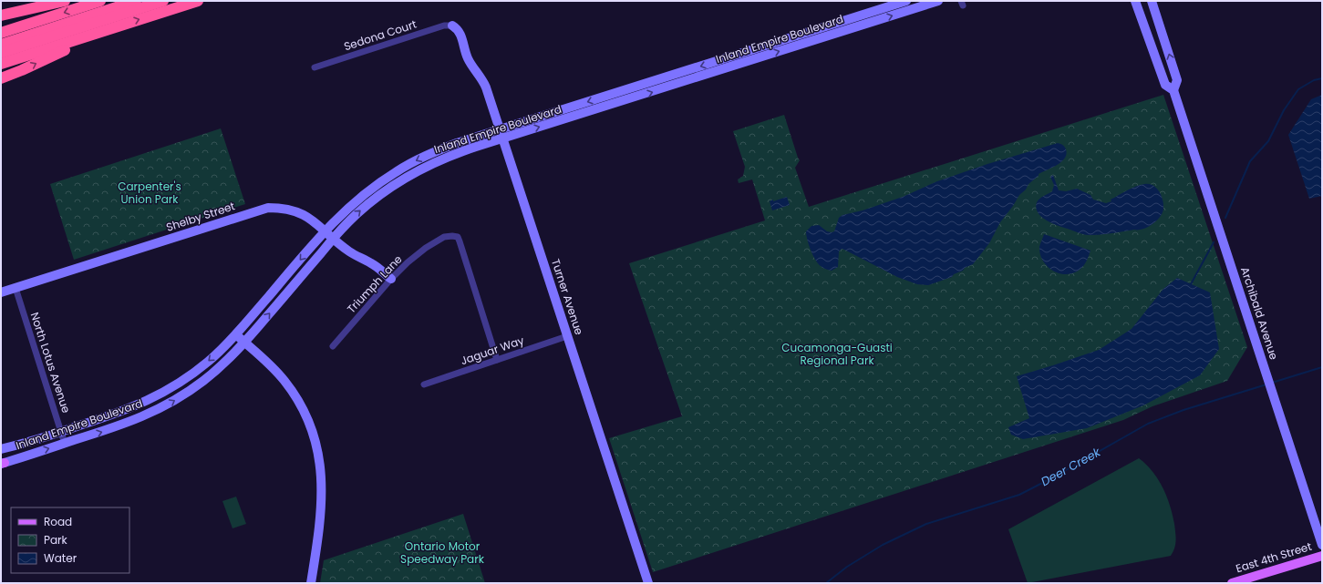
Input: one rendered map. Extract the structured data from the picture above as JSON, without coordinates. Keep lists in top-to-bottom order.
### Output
{
  "streets": {
    "main road": [
      "Inland Empire Boulevard",
      "Shelby Street",
      "Turner Avenue",
      "Archibald Avenue",
      "East 4th Street"
    ],
    "street": [
      "Sedona Court",
      "Triumph Lane",
      "Jaguar Way",
      "North Lotus Avenue"
    ]
  },
  "crossings": [
    ["Sedona Court", "Turner Avenue"],
    ["Inland Empire Boulevard", "Shelby Street"],
    ["Inland Empire Boulevard", "Turner Avenue"],
    ["Inland Empire Boulevard", "North Lotus Avenue"],
    ["Shelby Street", "Triumph Lane"],
    ["Shelby Street", "North Lotus Avenue"],
    ["Triumph Lane", "Jaguar Way"],
    ["Turner Avenue", "Jaguar Way"]
  ],
  "water": ["Deer Creek"],
  "parks": ["Carpenter's Union Park", "Cucamonga-Guasti Regional Park", "Ontario Motor Speedway Park"],
  "legend": ["Road", "Park", "Water"]
}
